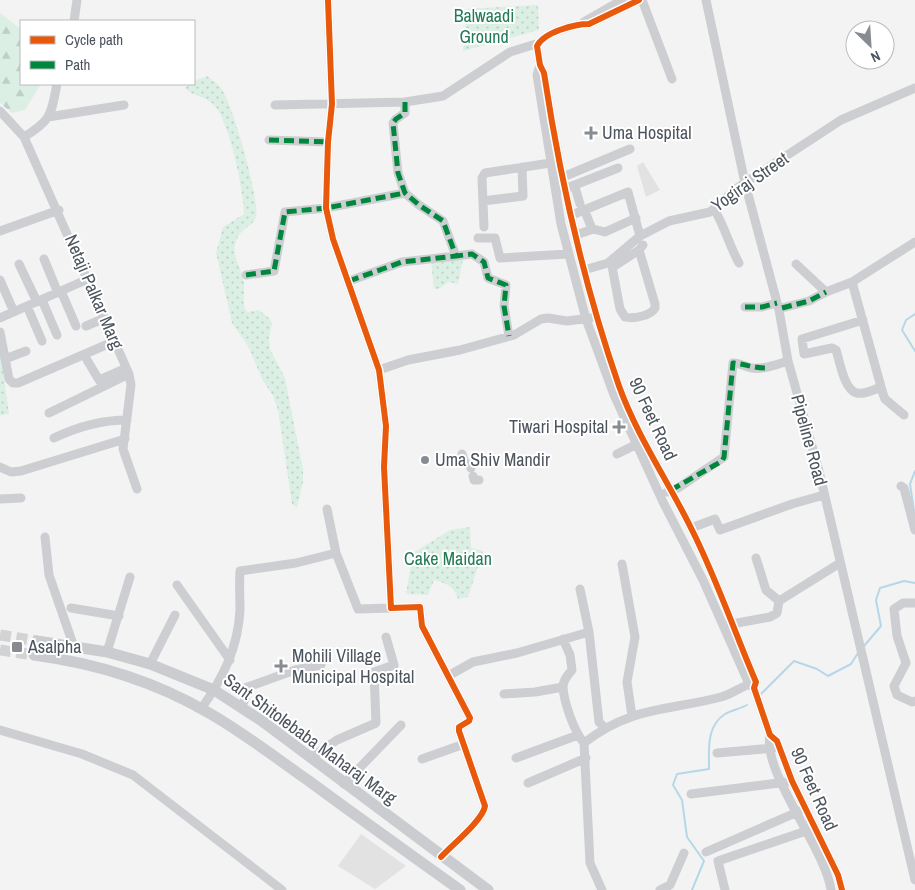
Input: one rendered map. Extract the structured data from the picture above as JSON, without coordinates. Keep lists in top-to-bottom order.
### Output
{
  "streets": {
    "main road": ["Sant Shitolebaba Maharaj Marg"],
    "street": [
      "Yogiraj Street",
      "Netaji Palkar Marg",
      "90 Feet Road",
      "Pipeline Road"
    ]
  },
  "crossings": [
    ["Yogiraj Street", "90 Feet Road"],
    ["Yogiraj Street", "Pipeline Road"]
  ],
  "parks": ["Balwaadi Ground", "Cake Maidan"],
  "places": {
    "health": ["Uma Hospital", "Tiwari Hospital", "Mohili Village Municipal Hospital"],
    "other": ["Uma Shiv Mandir"],
    "transit": ["Asalpha"]
  },
  "legend": ["Cycle path", "Path"],
  "north": "bottom right"
}
